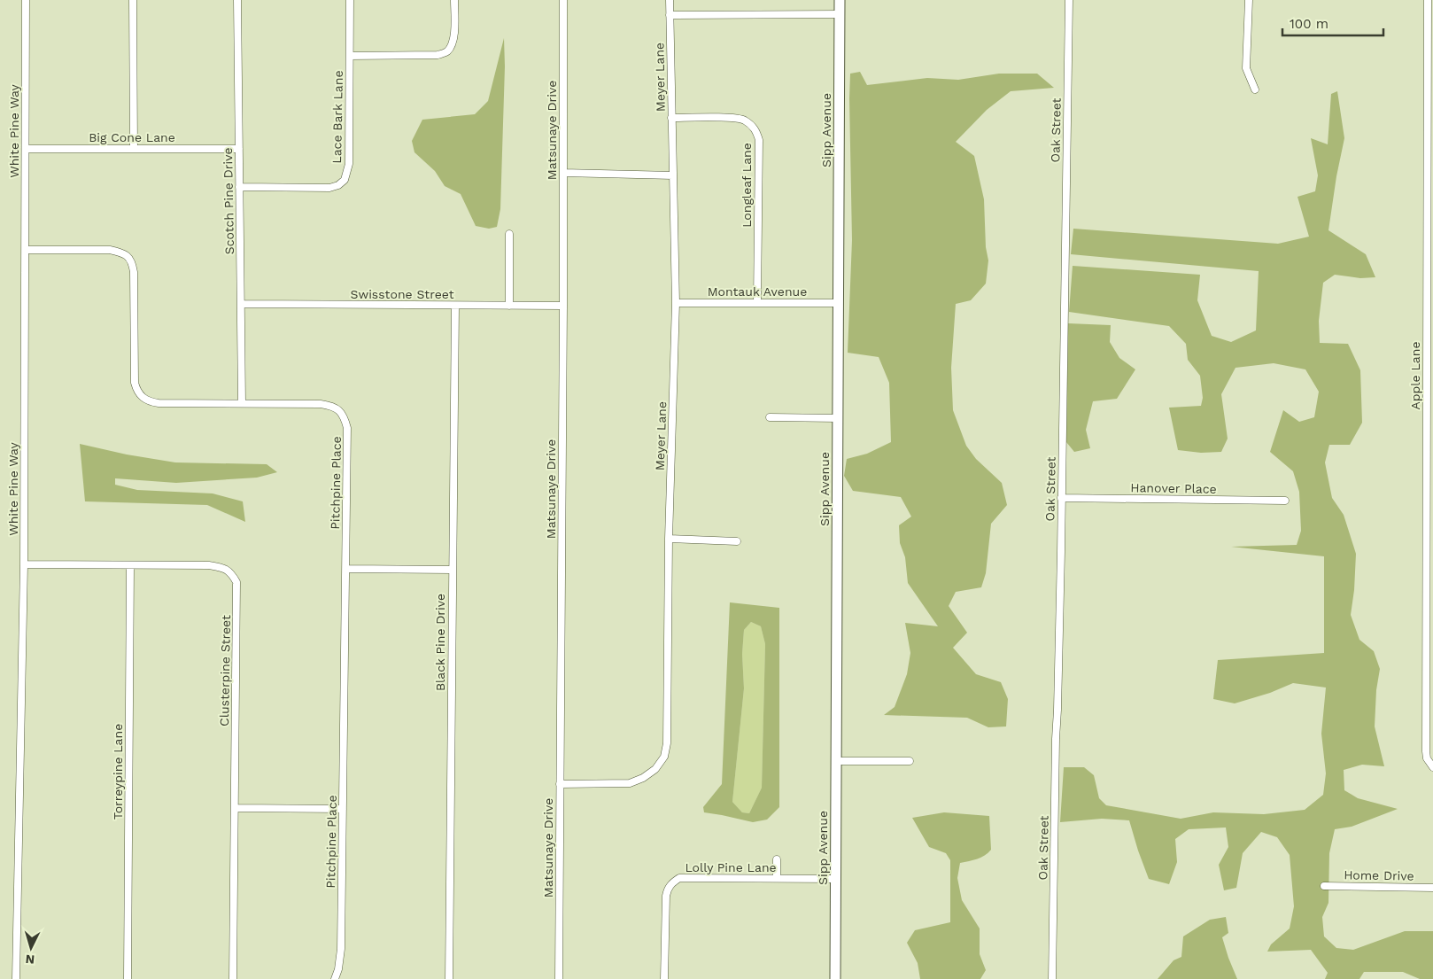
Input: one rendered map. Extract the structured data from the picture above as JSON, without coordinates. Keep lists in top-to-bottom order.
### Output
{
  "streets": {
    "street": [
      "Meyer Lane",
      "Lace Bark Lane",
      "Matsunaye Drive",
      "Sipp Avenue",
      "Oak Street",
      "White Pine Way",
      "Big Cone Lane",
      "Longleaf Lane",
      "Scotch Pine Drive",
      "Montauk Avenue",
      "Swisstone Street",
      "Apple Lane",
      "Pitchpine Place",
      "Hanover Place",
      "Black Pine Drive",
      "Clusterpine Street",
      "Torreypine Lane",
      "Lolly Pine Lane",
      "Home Drive"
    ]
  },
  "crossings": [
    ["Meyer Lane", "Matsunaye Drive"],
    ["Meyer Lane", "Longleaf Lane"],
    ["Meyer Lane", "Montauk Avenue"],
    ["Lace Bark Lane", "Scotch Pine Drive"],
    ["Matsunaye Drive", "Swisstone Street"],
    ["Sipp Avenue", "Montauk Avenue"],
    ["Sipp Avenue", "Lolly Pine Lane"],
    ["Oak Street", "Hanover Place"],
    ["White Pine Way", "Big Cone Lane"],
    ["White Pine Way", "Pitchpine Place"],
    ["White Pine Way", "Clusterpine Street"],
    ["Big Cone Lane", "Scotch Pine Drive"],
    ["Longleaf Lane", "Montauk Avenue"],
    ["Scotch Pine Drive", "Swisstone Street"],
    ["Scotch Pine Drive", "Pitchpine Place"],
    ["Swisstone Street", "Black Pine Drive"],
    ["Clusterpine Street", "Torreypine Lane"]
  ],
  "scale_bar": "100 m",
  "north": "bottom"
}
